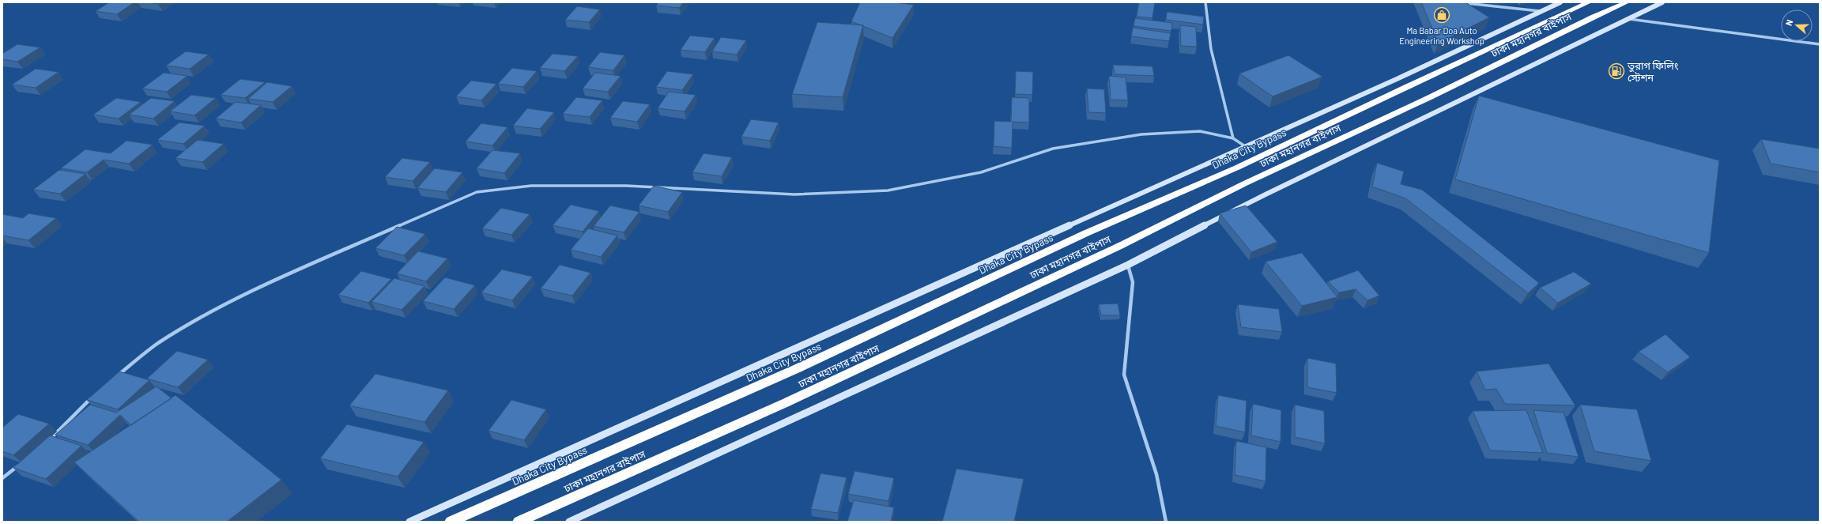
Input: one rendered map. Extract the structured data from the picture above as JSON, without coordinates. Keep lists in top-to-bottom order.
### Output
{
  "streets": {
    "highway": ["ঢাকা মহানগর বাইপাস", "Dhaka City Bypass"]
  },
  "places": {
    "shop": ["Ma Babar Doa Auto Engineering Workshop"],
    "fuel station": ["তুরাগ ফিলিং স্টেশন"]
  },
  "north": "left"
}
